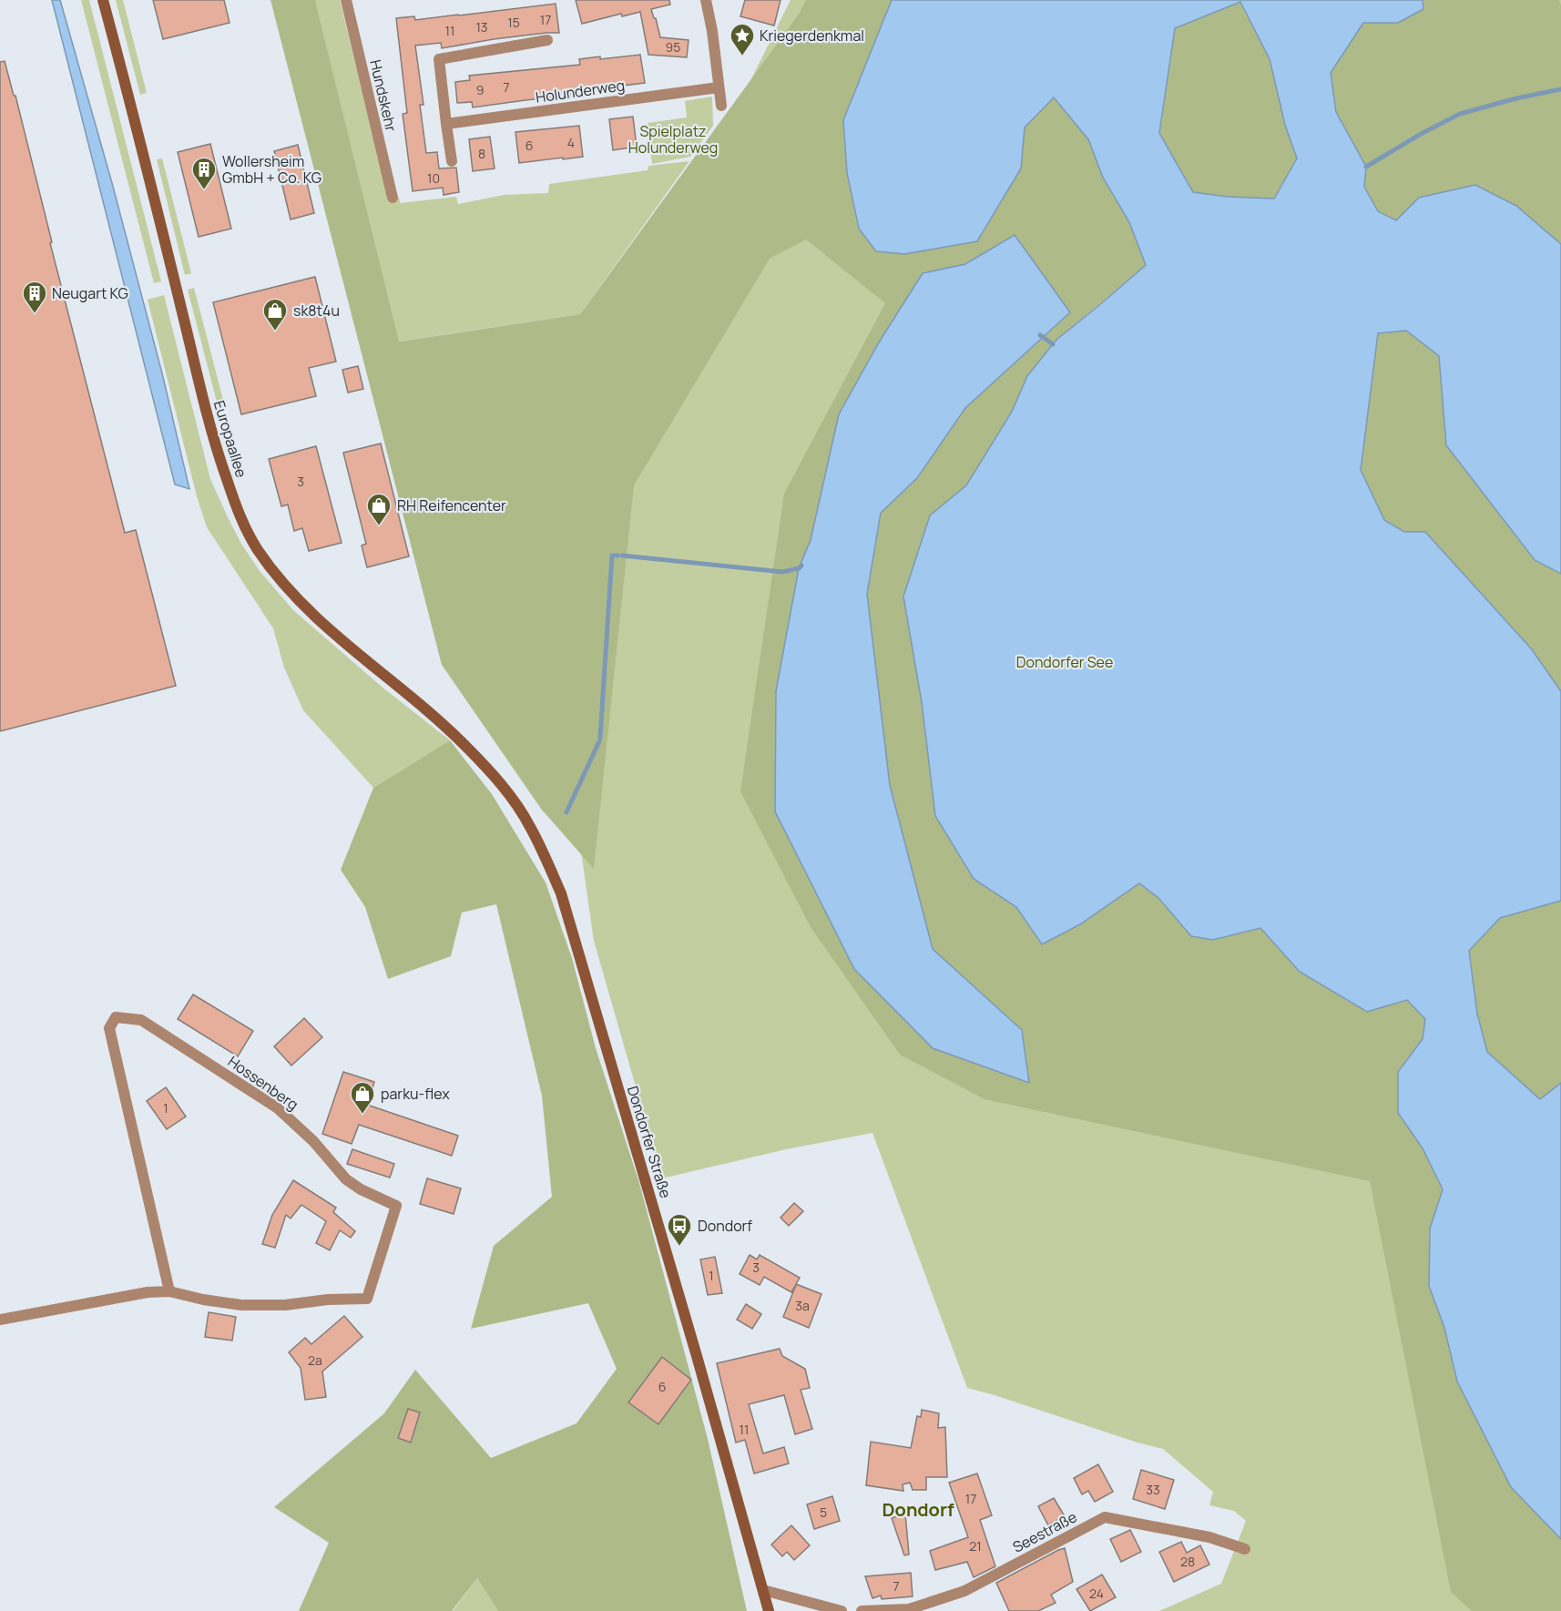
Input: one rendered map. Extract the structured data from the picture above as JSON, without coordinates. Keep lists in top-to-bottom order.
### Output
{
  "streets": {
    "main road": ["Europaallee", "Dondorfer Straße"],
    "street": [
      "Holunderweg",
      "Hundskehr",
      "Hossenberg",
      "Seestraße"
    ]
  },
  "crossings": [
    ["Europaallee", "Dondorfer Straße"]
  ],
  "districts": ["Dondorf"],
  "parks": ["Spielplatz Holunderweg", "Dondorfer See"],
  "places": {
    "place": ["Kriegerdenkmal"],
    "building": ["Wollersheim GmbH + Co. KG", "Neugart KG"],
    "shop": ["sk8t4u", "RH Reifencenter", "parku-flex"],
    "bus stop": ["Dondorf"]
  },
  "house_numbers": [
    "17",
    "15",
    "13",
    "11",
    "95",
    "7",
    "9",
    "4",
    "6",
    "8",
    "10",
    "3",
    "1",
    "3",
    "1",
    "3a",
    "2a",
    "6",
    "11",
    "33",
    "17",
    "5",
    "21",
    "28",
    "7",
    "24"
  ]
}
